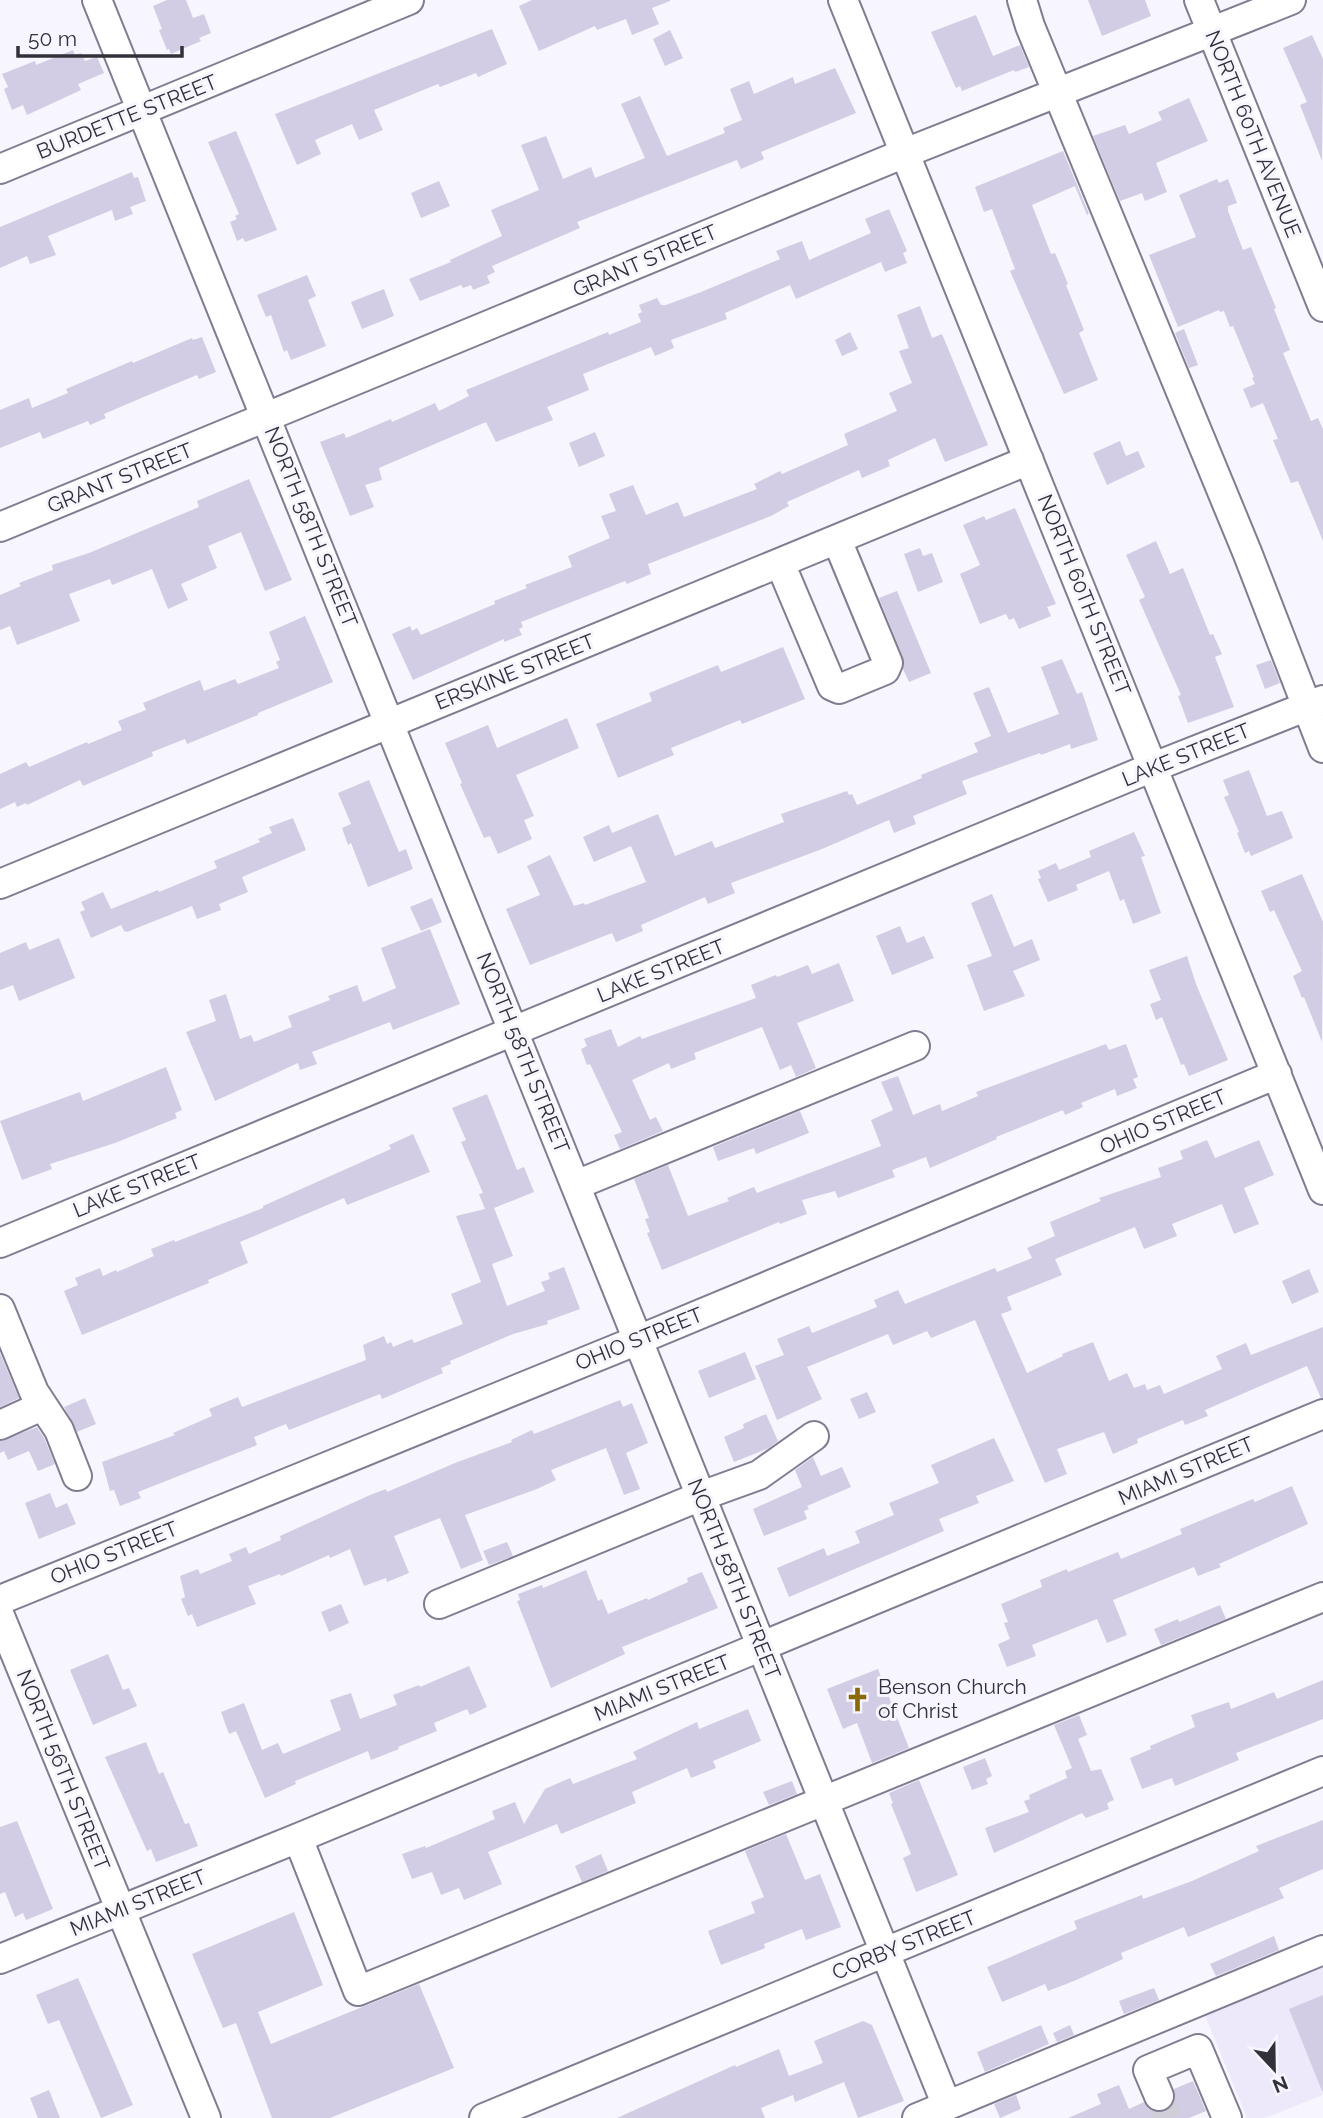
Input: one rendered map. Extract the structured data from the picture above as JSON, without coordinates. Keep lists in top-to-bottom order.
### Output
{
  "streets": {
    "street": [
      "BURDETTE STREET",
      "NORTH 60TH AVENUE",
      "GRANT STREET",
      "NORTH 58TH STREET",
      "NORTH 60TH STREET",
      "ERSKINE STREET",
      "LAKE STREET",
      "OHIO STREET",
      "MIAMI STREET",
      "NORTH 56TH STREET",
      "CORBY STREET"
    ]
  },
  "crossings": [
    ["BURDETTE STREET", "NORTH 58TH STREET"],
    ["NORTH 60TH AVENUE", "GRANT STREET"],
    ["GRANT STREET", "NORTH 58TH STREET"],
    ["GRANT STREET", "NORTH 60TH STREET"],
    ["NORTH 58TH STREET", "ERSKINE STREET"],
    ["NORTH 58TH STREET", "LAKE STREET"],
    ["NORTH 58TH STREET", "OHIO STREET"],
    ["NORTH 58TH STREET", "MIAMI STREET"],
    ["NORTH 58TH STREET", "CORBY STREET"],
    ["NORTH 60TH STREET", "ERSKINE STREET"],
    ["NORTH 60TH STREET", "LAKE STREET"],
    ["NORTH 60TH STREET", "OHIO STREET"],
    ["MIAMI STREET", "NORTH 56TH STREET"]
  ],
  "places": {
    "church": ["Benson Church of Christ"]
  },
  "scale_bar": "50 m",
  "north": "bottom"
}
